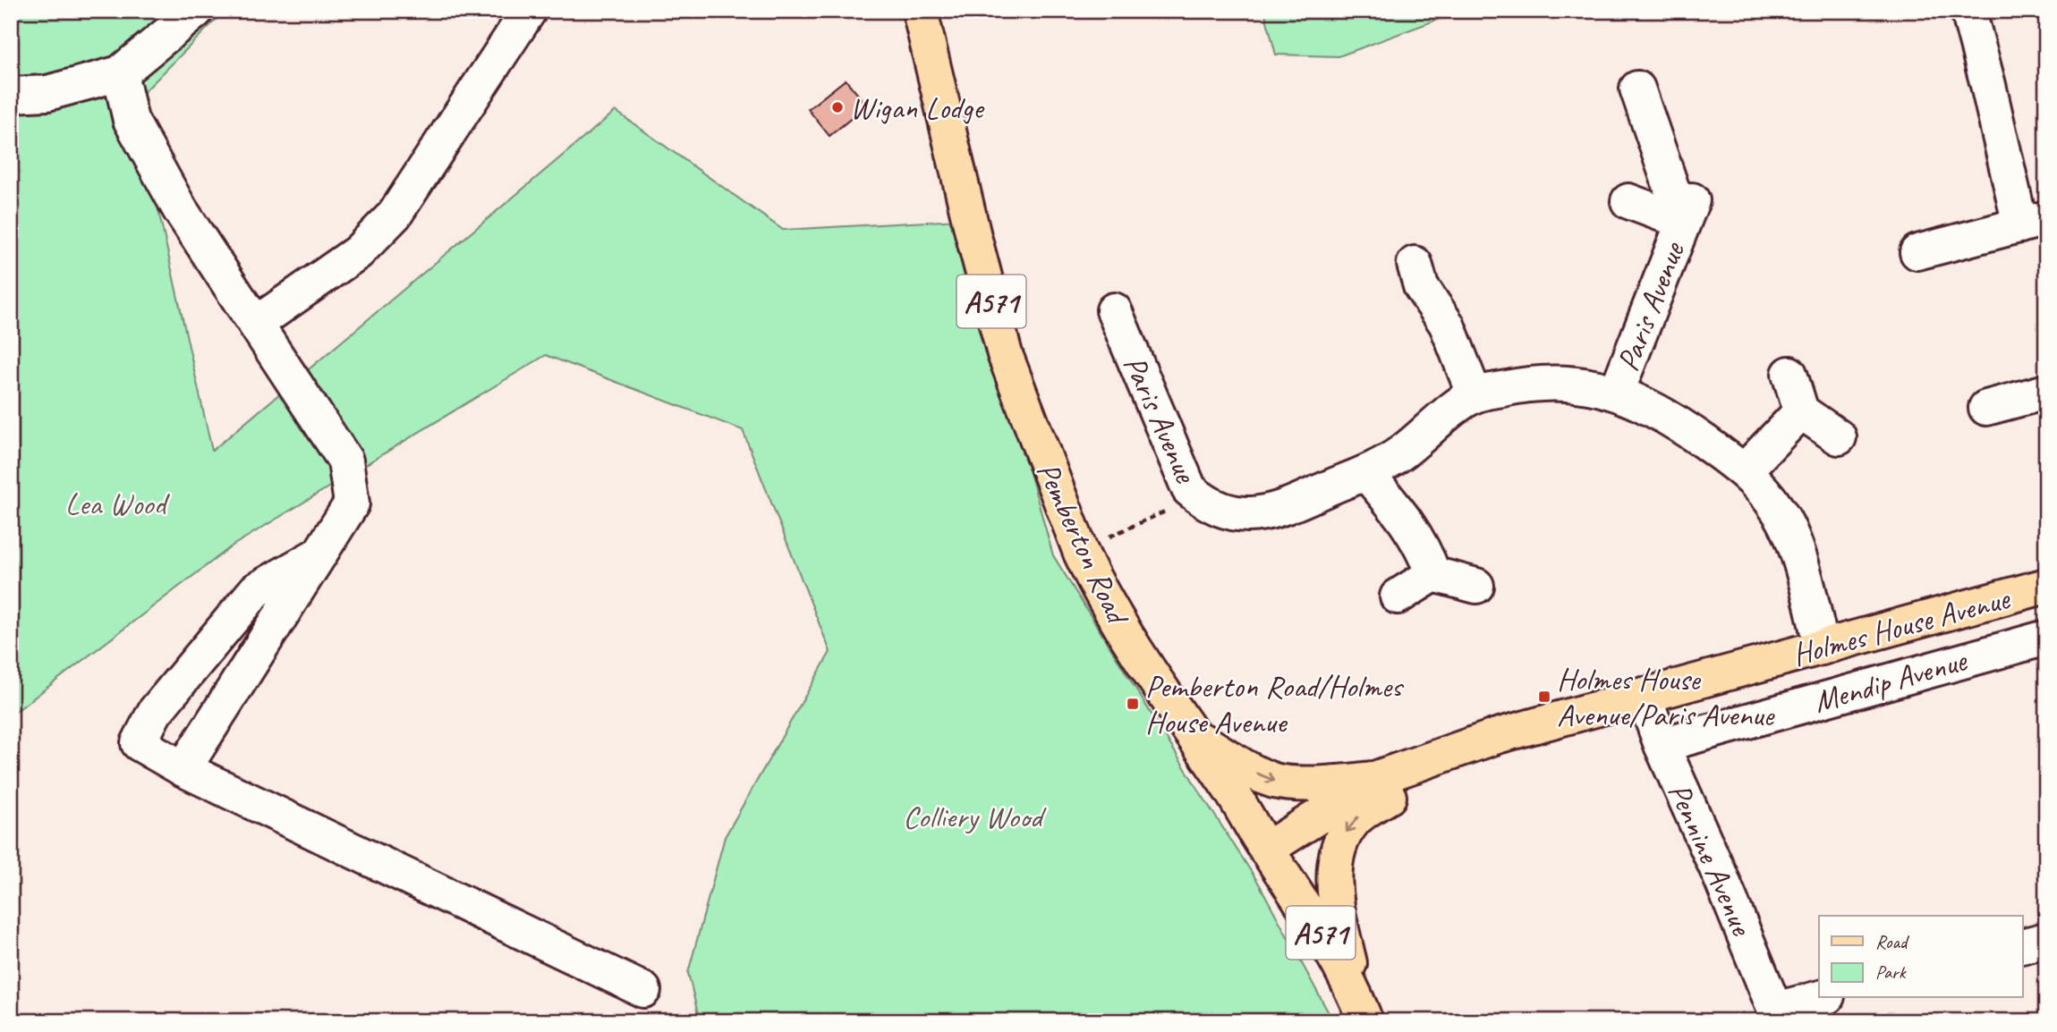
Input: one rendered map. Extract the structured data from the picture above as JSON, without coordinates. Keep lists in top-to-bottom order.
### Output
{
  "streets": {
    "main road": ["A571", "Pemberton Road", "Holmes House Avenue"],
    "street": ["Paris Avenue", "Mendip Avenue", "Pennine Avenue"]
  },
  "crossings": [
    ["Paris Avenue", "Holmes House Avenue"],
    ["Pemberton Road", "Holmes House Avenue"],
    ["Holmes House Avenue", "Pennine Avenue"],
    ["Mendip Avenue", "Pennine Avenue"]
  ],
  "parks": ["Lea Wood", "Colliery Wood"],
  "places": {
    "other": ["Wigan Lodge"],
    "transit": ["Holmes House Avenue/Paris Avenue", "Pemberton Road/Holmes House Avenue"]
  },
  "legend": ["Road", "Park"]
}
